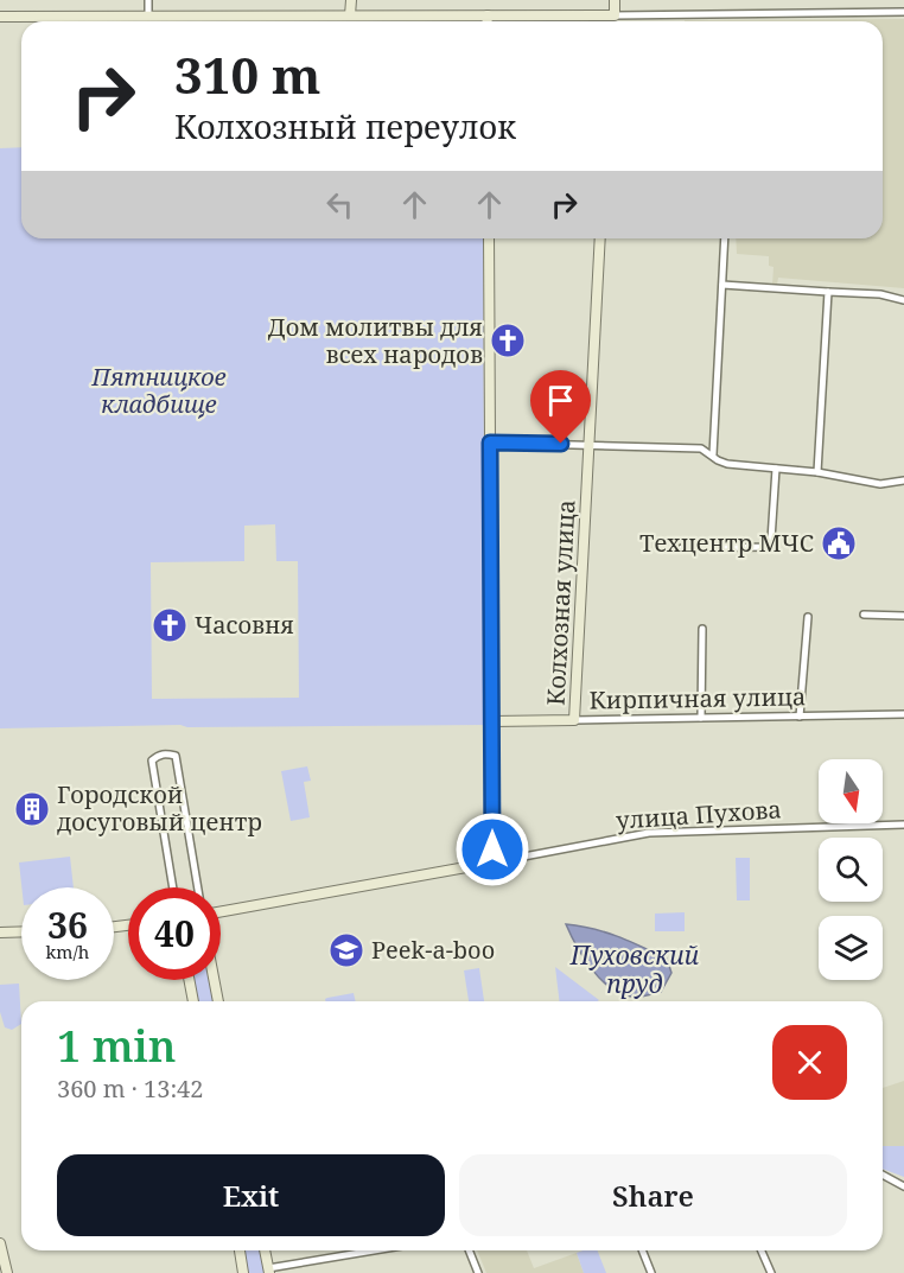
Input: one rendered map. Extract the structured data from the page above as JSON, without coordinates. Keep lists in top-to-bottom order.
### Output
{
  "streets": {
    "street": ["Колхозная улица", "Кирпичная улица", "улица Пухова"]
  },
  "crossings": [
    ["Колхозная улица", "Кирпичная улица"]
  ],
  "water": ["Пуховский пруд"],
  "parks": ["Пятницкое кладбище"],
  "places": {
    "church": ["Дом молитвы для всех народов", "Часовня"],
    "public building": ["Техцентр МЧС"],
    "building": ["Городской досуговый центр"],
    "school or university": ["Peek-a-boo"]
  },
  "north": "bottom",
  "page": {
    "turn": ["310 m", "Колхозный переулок"],
    "speed": "36 km/h",
    "limit": "40",
    "heading": ["1 min", "360 m · 13:42"],
    "buttons": ["Exit", "Share"]
  }
}
